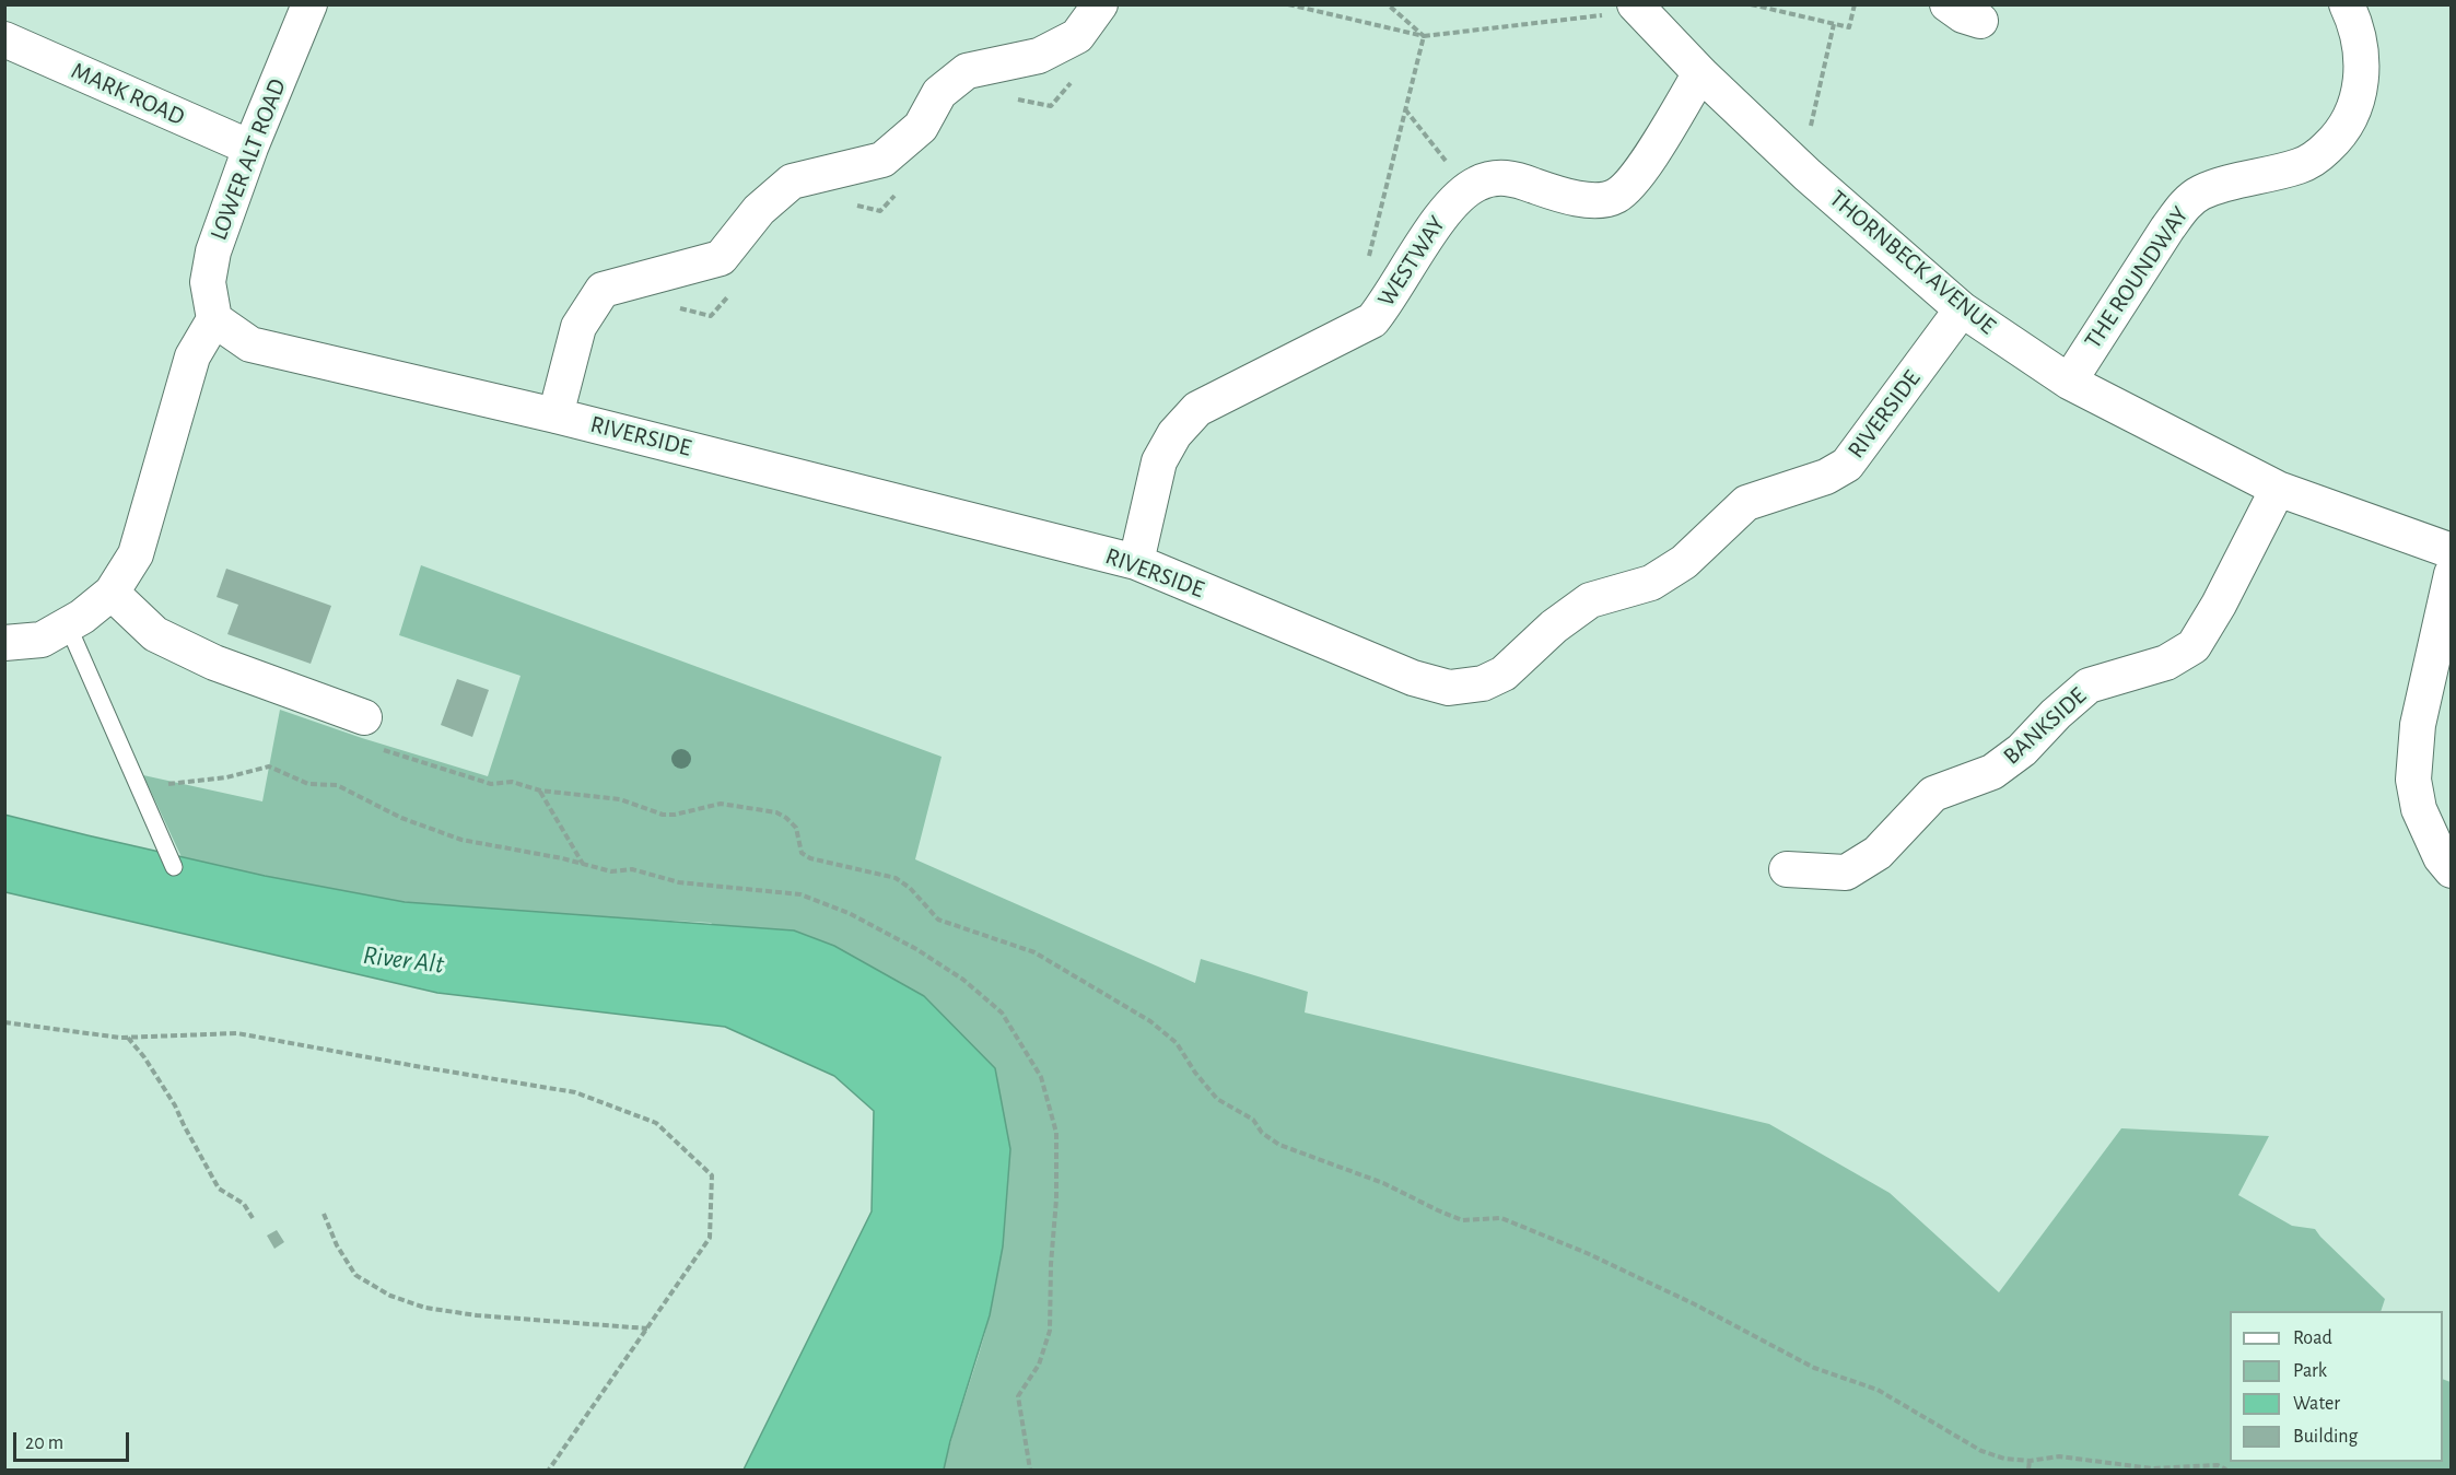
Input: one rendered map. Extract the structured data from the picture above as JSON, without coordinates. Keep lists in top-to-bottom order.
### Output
{
  "streets": {
    "street": [
      "MARK ROAD",
      "LOWER ALT ROAD",
      "WESTWAY",
      "THORNBECK AVENUE",
      "THE ROUNDWAY",
      "RIVERSIDE",
      "BANKSIDE"
    ]
  },
  "crossings": [
    ["MARK ROAD", "LOWER ALT ROAD"],
    ["LOWER ALT ROAD", "RIVERSIDE"],
    ["WESTWAY", "THORNBECK AVENUE"],
    ["WESTWAY", "RIVERSIDE"],
    ["THORNBECK AVENUE", "THE ROUNDWAY"],
    ["THORNBECK AVENUE", "RIVERSIDE"],
    ["THORNBECK AVENUE", "BANKSIDE"]
  ],
  "water": ["River Alt"],
  "legend": [
    "Road",
    "Park",
    "Water",
    "Building"
  ],
  "scale_bar": "20 m"
}
